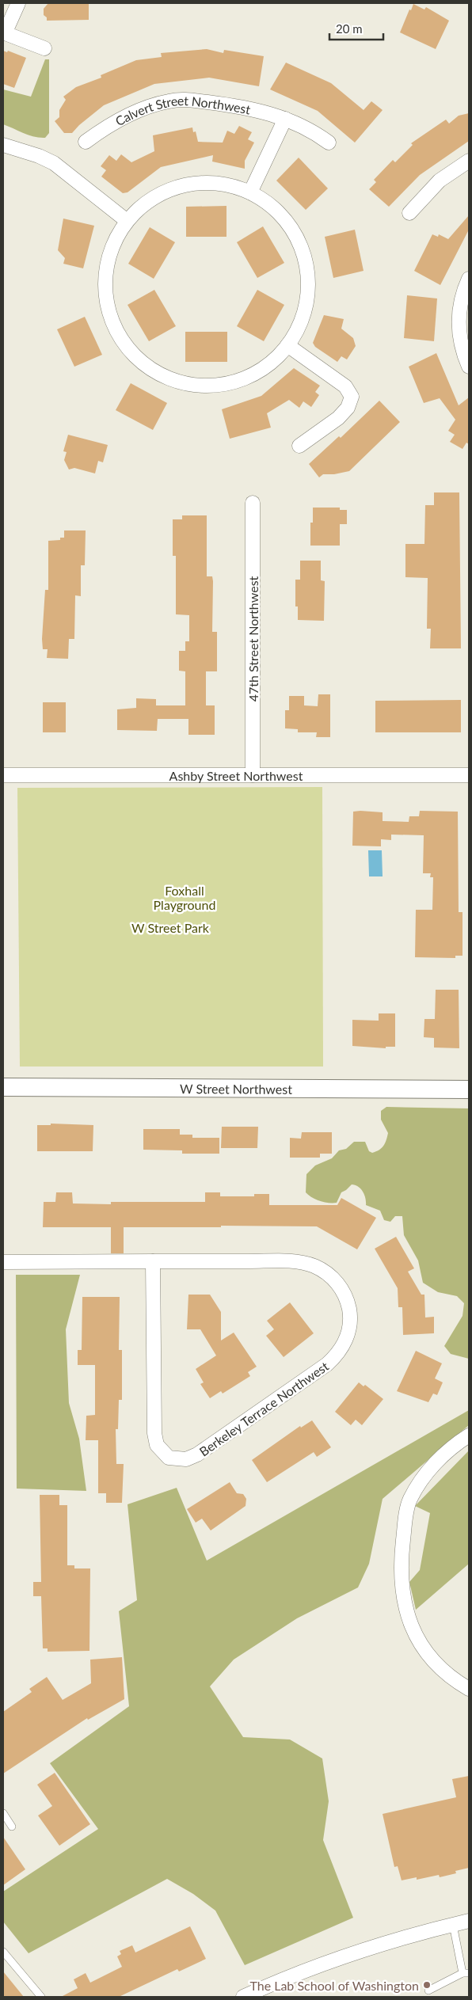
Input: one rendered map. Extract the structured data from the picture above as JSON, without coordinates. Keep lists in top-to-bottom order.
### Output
{
  "streets": {
    "street": [
      "Calvert Street Northwest",
      "47th Street Northwest",
      "Ashby Street Northwest",
      "W Street Northwest",
      "Berkeley Terrace Northwest"
    ]
  },
  "crossings": [
    ["47th Street Northwest", "Ashby Street Northwest"]
  ],
  "parks": ["Foxhall Playground", "W Street Park"],
  "places": ["The Lab School of Washington"],
  "scale_bar": "20 m"
}
